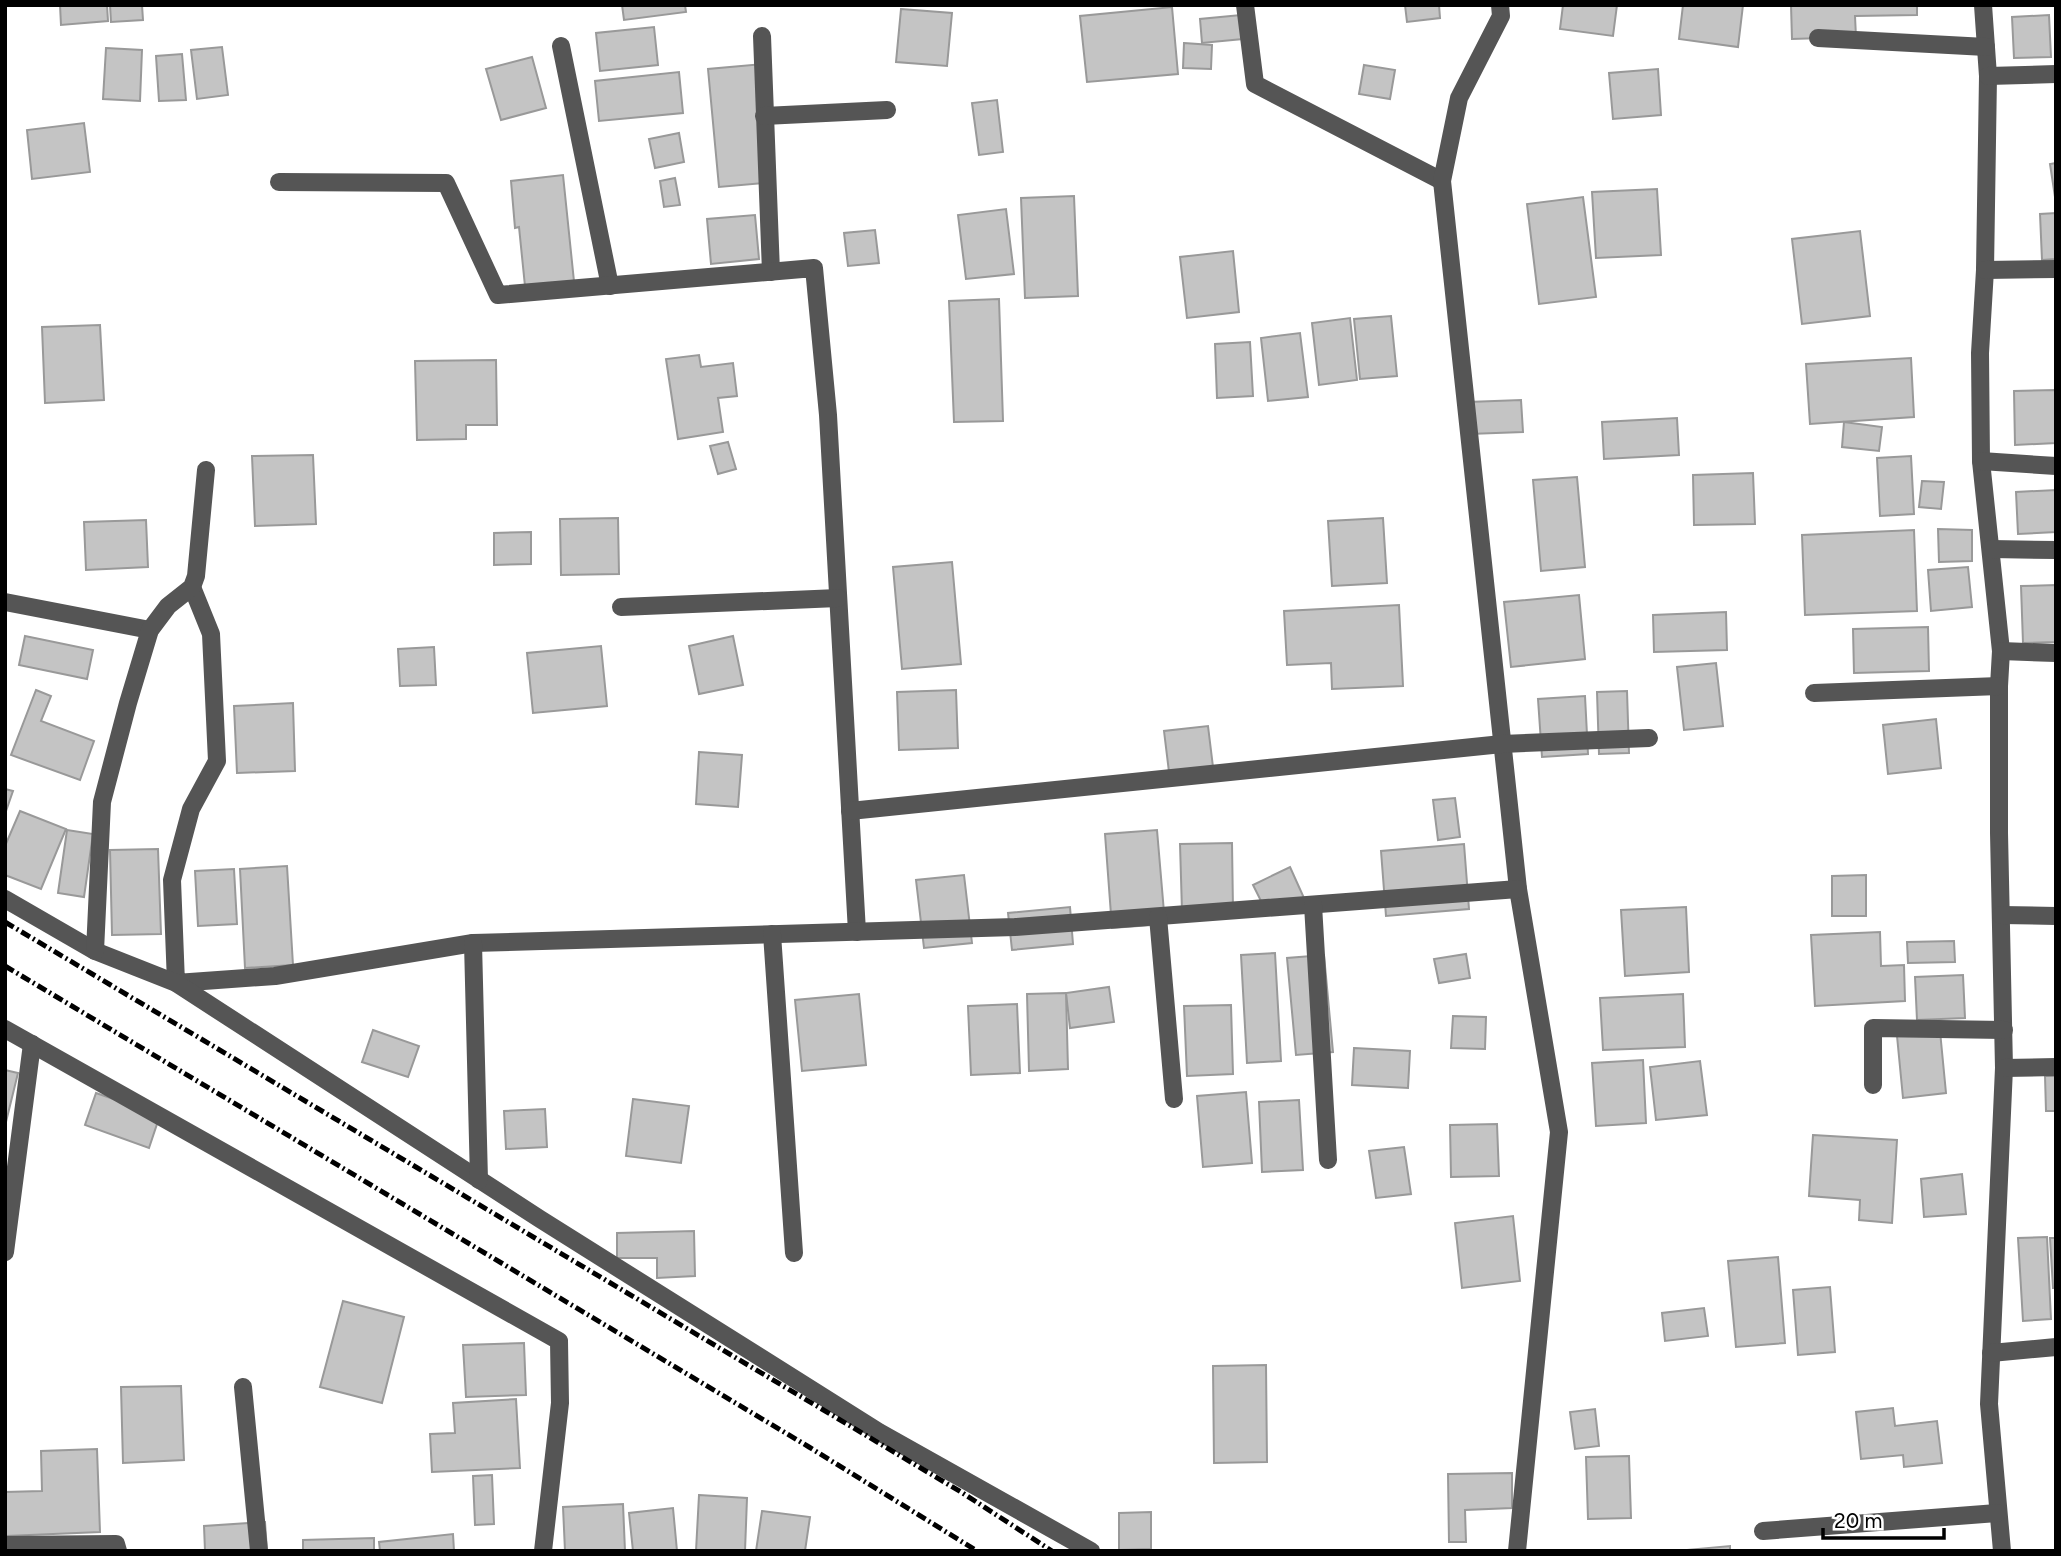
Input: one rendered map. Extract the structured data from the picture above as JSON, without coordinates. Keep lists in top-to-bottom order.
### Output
{
  "scale_bar": "20 m"
}
